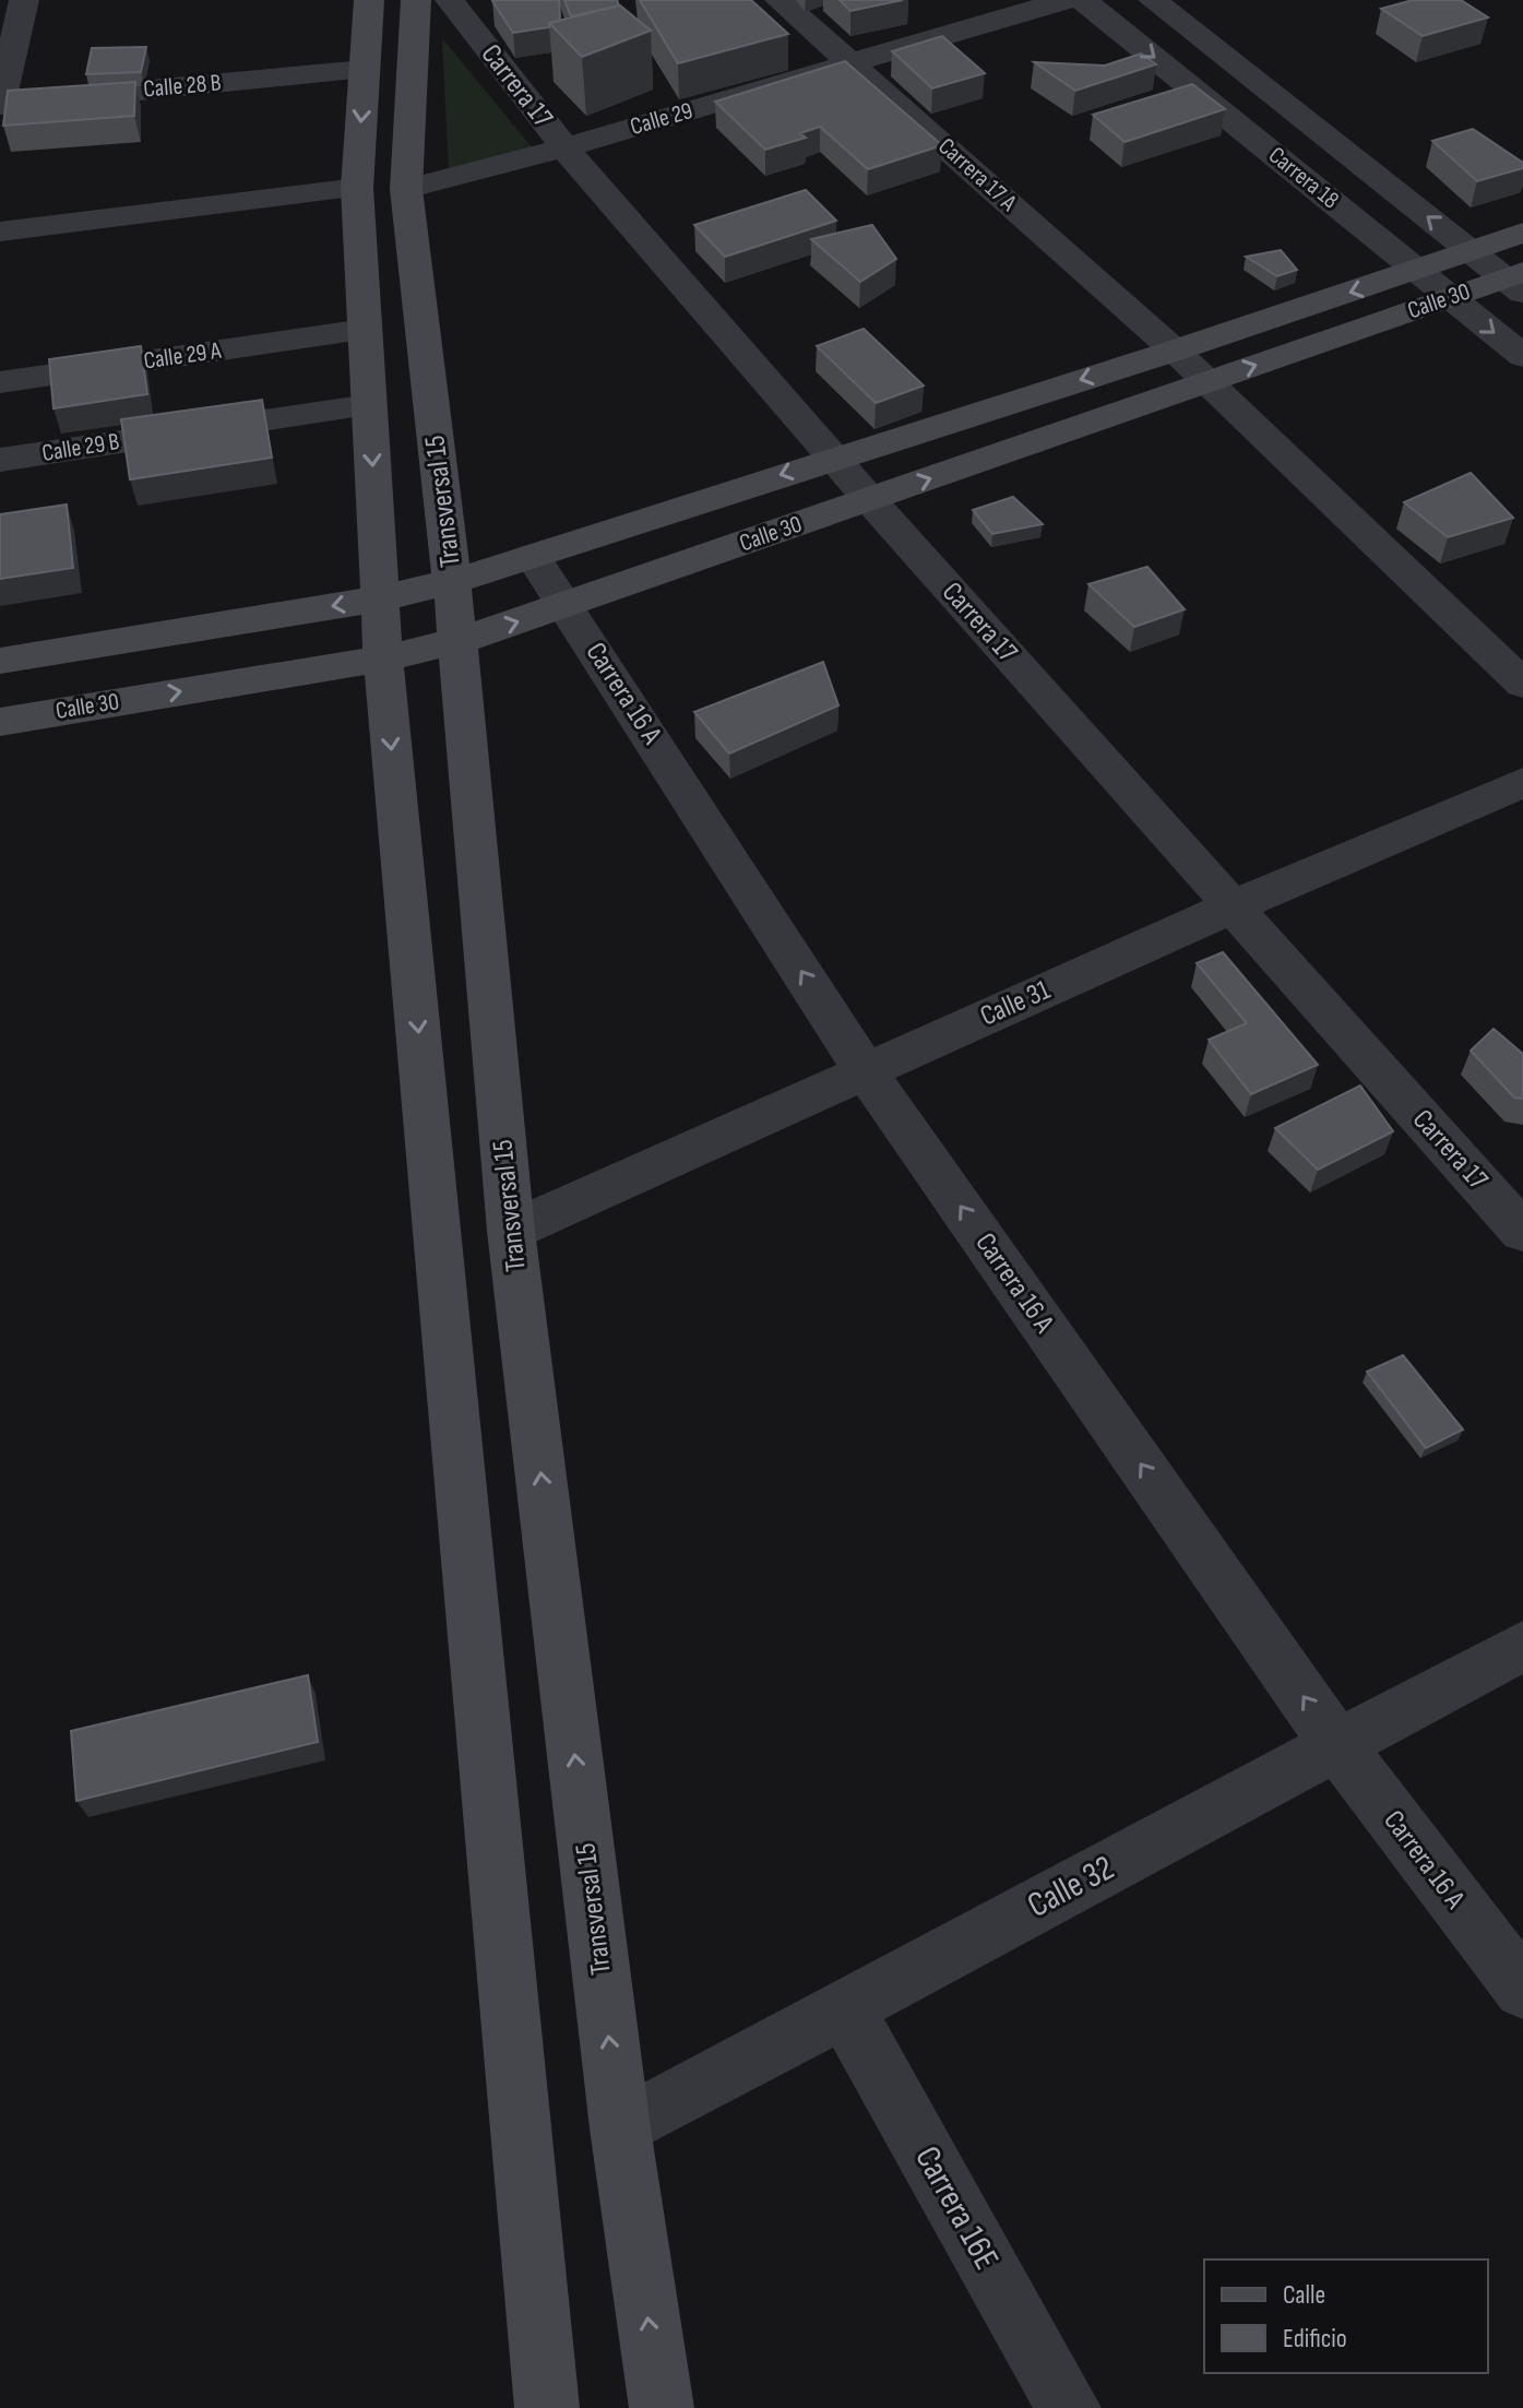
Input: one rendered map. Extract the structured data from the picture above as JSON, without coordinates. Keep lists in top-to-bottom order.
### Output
{
  "streets": {
    "street": [
      "Calle 28 B",
      "Carrera 17",
      "Calle 29",
      "Carrera 17 A",
      "Carrera 18",
      "Calle 30",
      "Calle 29 A",
      "Calle 29 B",
      "Transversal 15",
      "Carrera 16 A",
      "Calle 31",
      "Calle 32",
      "Carrera 16E"
    ]
  },
  "crossings": [
    ["Carrera 17", "Calle 29"],
    ["Carrera 17", "Calle 30"],
    ["Carrera 17", "Calle 31"],
    ["Calle 29", "Carrera 17 A"],
    ["Calle 29", "Transversal 15"],
    ["Carrera 17 A", "Calle 30"],
    ["Carrera 18", "Calle 30"],
    ["Calle 30", "Transversal 15"],
    ["Calle 30", "Carrera 16 A"],
    ["Calle 29 A", "Calle 29 B"],
    ["Transversal 15", "Calle 31"],
    ["Transversal 15", "Calle 32"],
    ["Carrera 16 A", "Calle 31"],
    ["Carrera 16 A", "Calle 32"],
    ["Calle 32", "Carrera 16E"]
  ],
  "one_way": ["Carrera 16 A"],
  "legend": ["Calle", "Edificio"]
}
